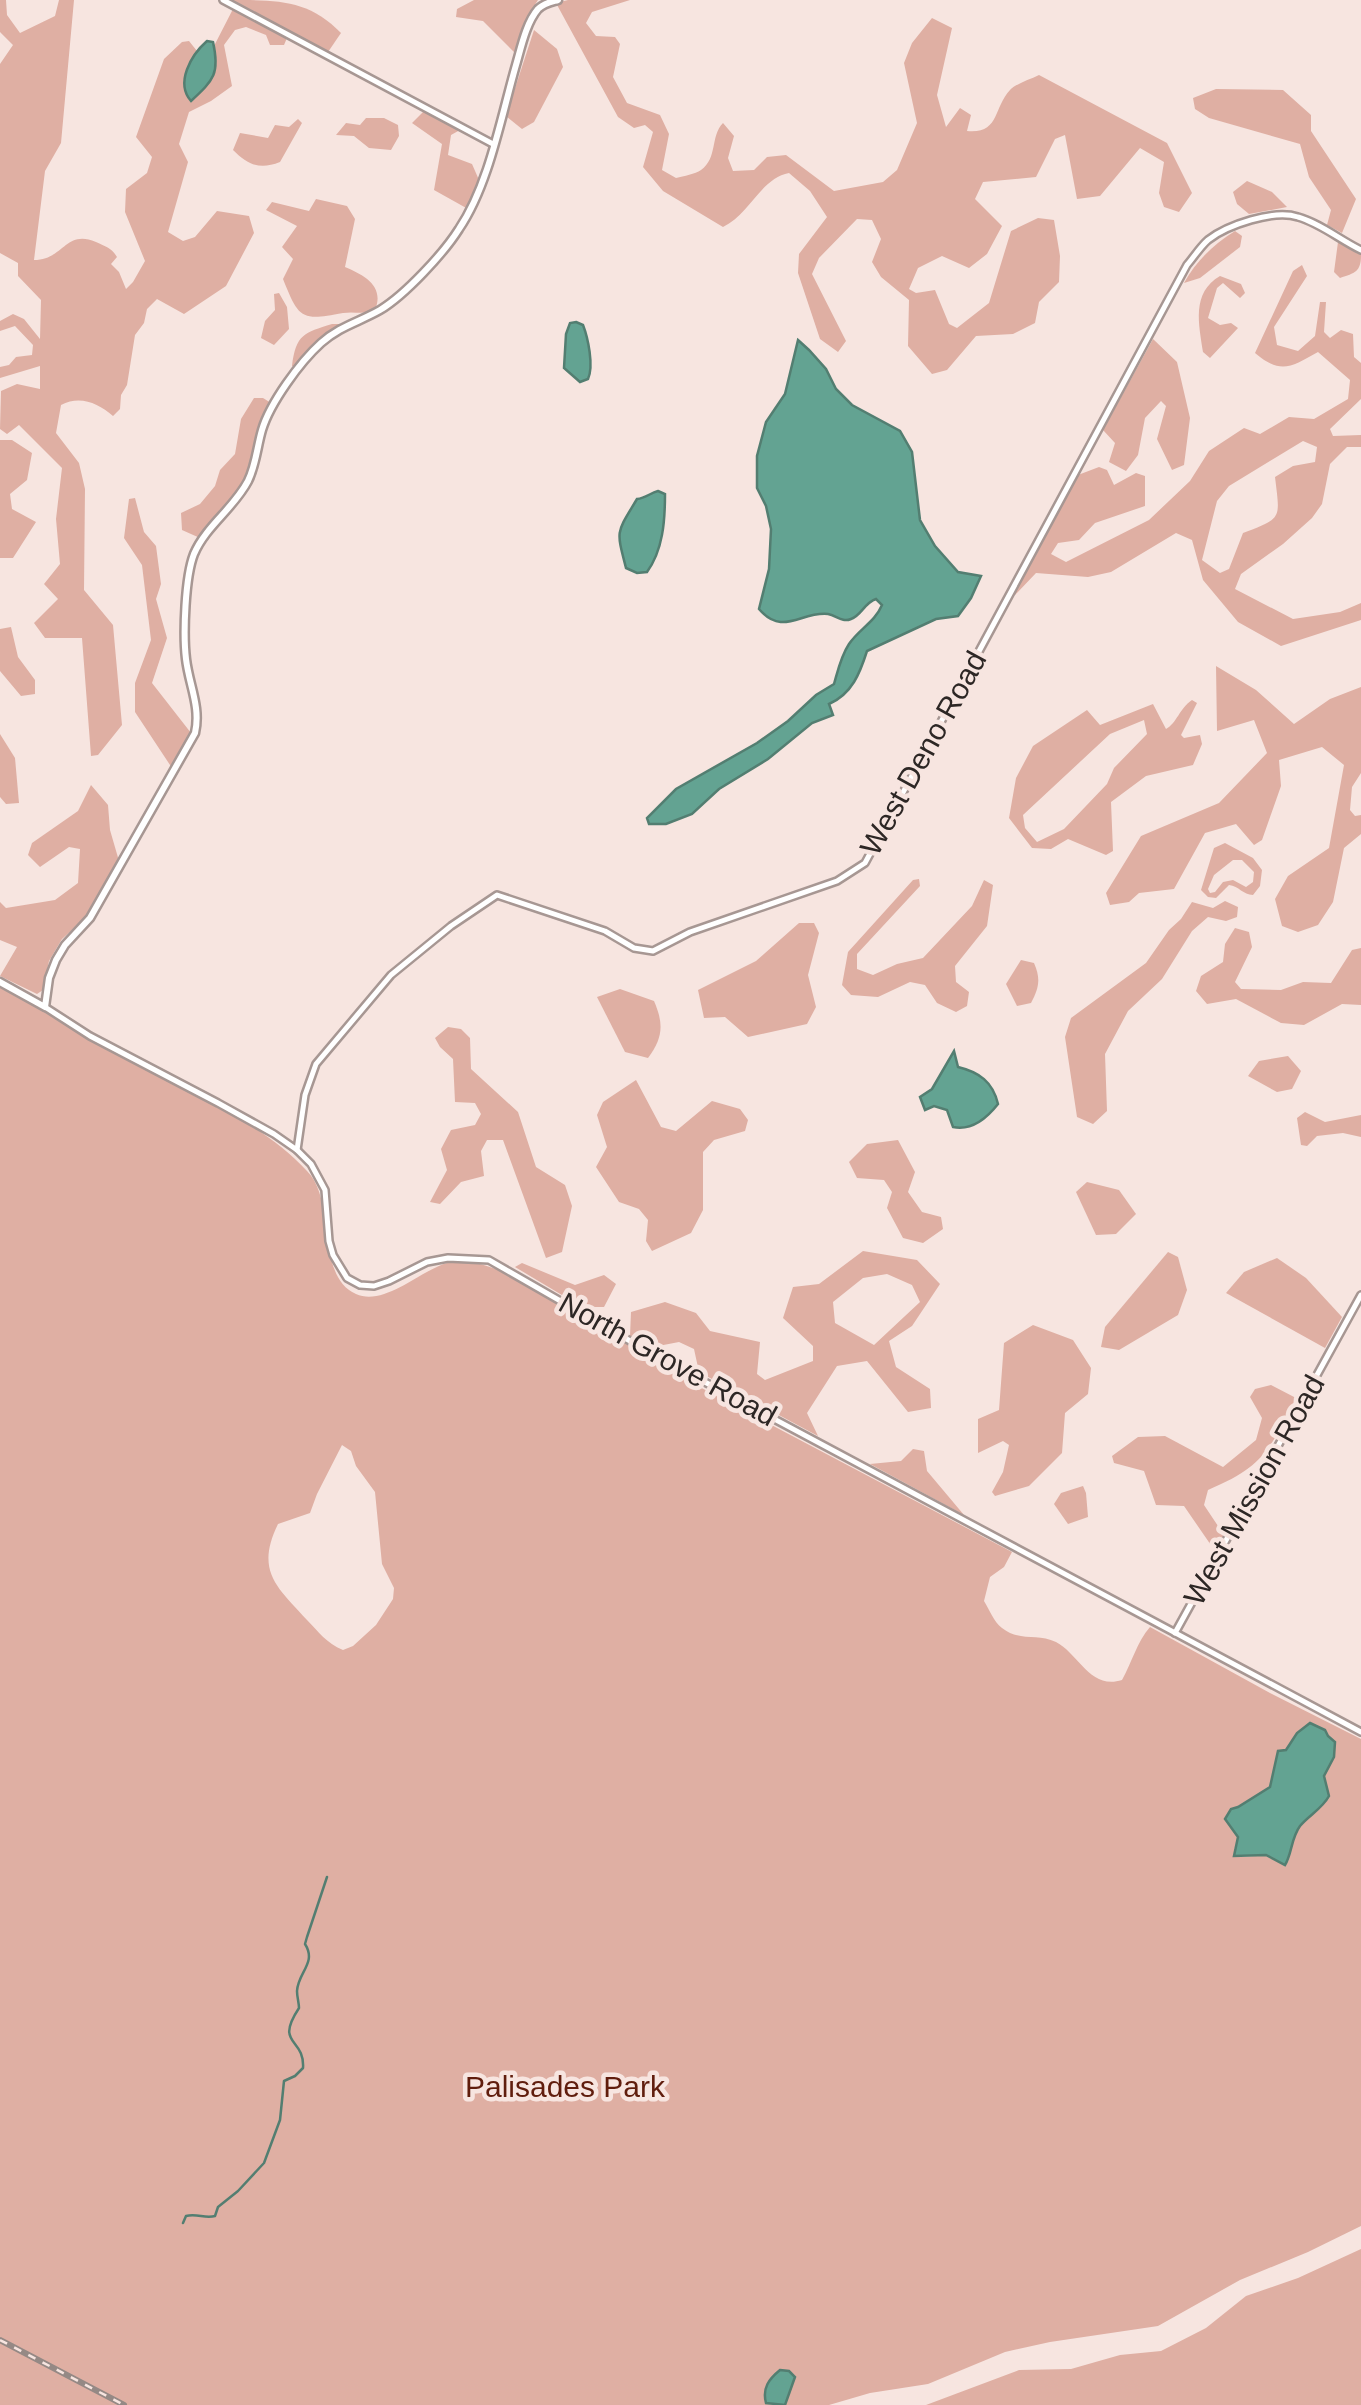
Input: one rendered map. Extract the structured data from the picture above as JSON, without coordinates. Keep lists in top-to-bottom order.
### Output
{
  "streets": {
    "street": ["West Deno Road", "North Grove Road", "West Mission Road"]
  },
  "crossings": [
    ["West Deno Road", "North Grove Road"],
    ["North Grove Road", "West Mission Road"]
  ],
  "parks": ["Palisades Park"]
}
